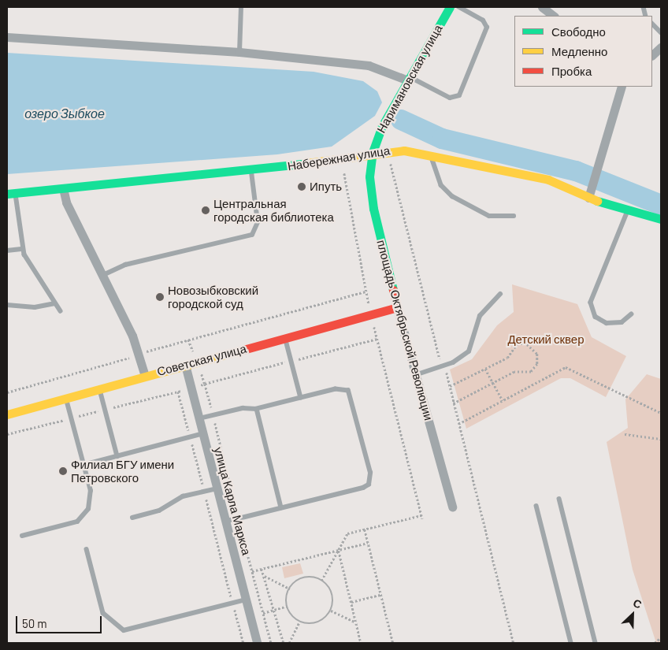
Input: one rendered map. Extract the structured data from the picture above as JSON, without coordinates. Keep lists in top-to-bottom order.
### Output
{
  "streets": {
    "main road": [
      "Наримановская улица",
      "Набережная улица",
      "площадь Октябрьской Революции",
      "Советская улица"
    ],
    "street": ["улица Карла Маркса"]
  },
  "crossings": [
    ["Наримановская улица", "Набережная улица"],
    ["Наримановская улица", "площадь Октябрьской Революции"],
    ["Набережная улица", "площадь Октябрьской Революции"],
    ["площадь Октябрьской Революции", "Советская улица"],
    ["Советская улица", "улица Карла Маркса"]
  ],
  "water": ["озеро Зыбкое"],
  "parks": ["Детский сквер"],
  "places": [
    "Ипуть",
    "Центральная городская библиотека",
    "Новозыбковский городской суд",
    "Филиал БГУ имени Петровского"
  ],
  "legend": ["Свободно", "Медленно", "Пробка"],
  "scale_bar": "50 m",
  "north": "top right"
}
